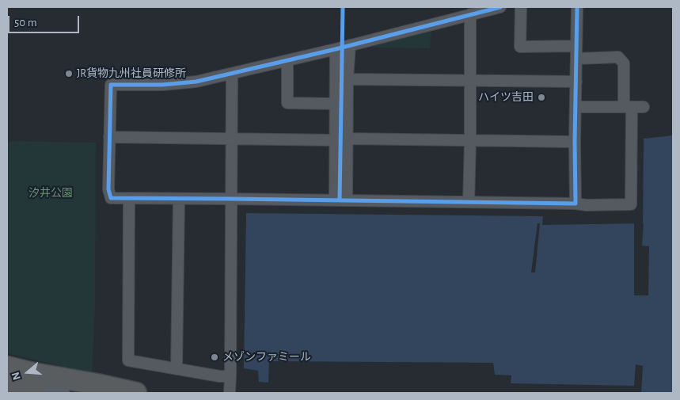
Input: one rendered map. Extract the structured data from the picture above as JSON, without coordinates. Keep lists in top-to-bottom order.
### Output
{
  "parks": ["汐井公園"],
  "places": ["JR貨物九州社員研修所", "ハイツ吉田", "メゾンファミール"],
  "scale_bar": "50 m",
  "north": "left"
}
